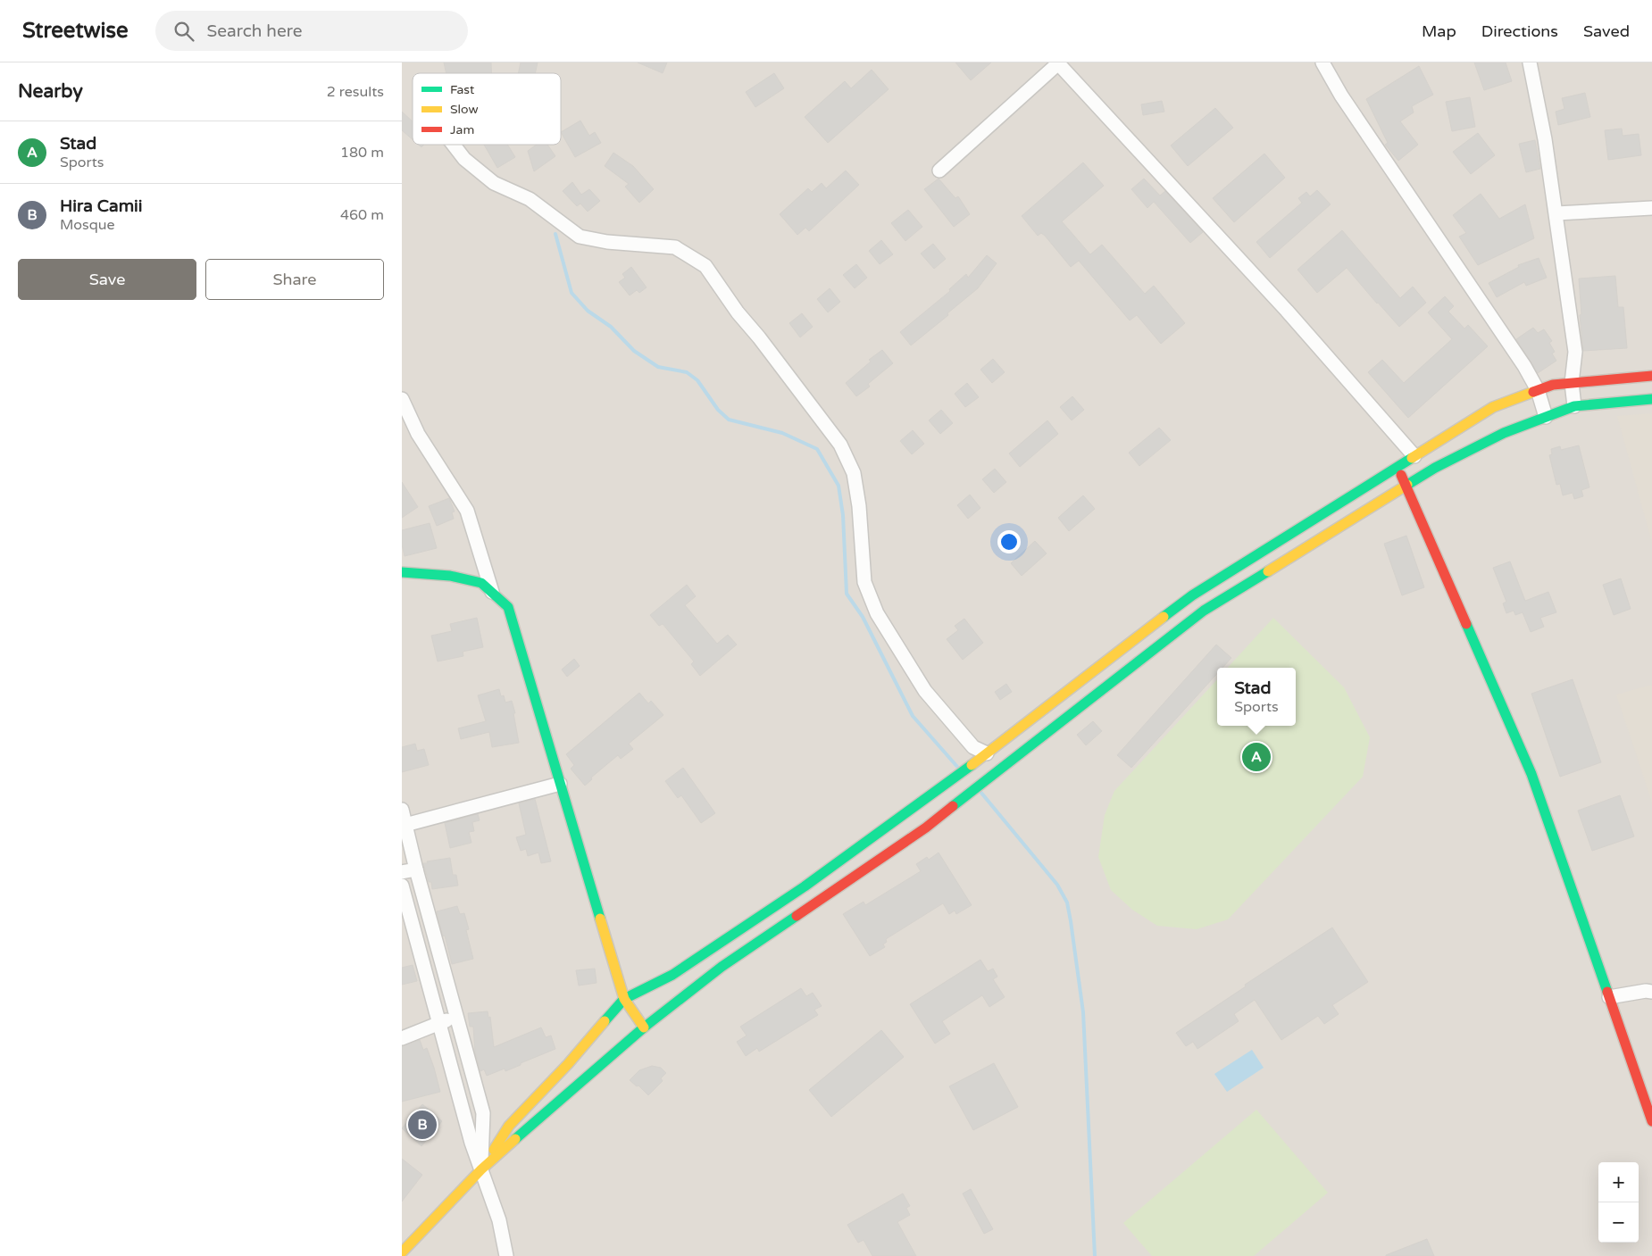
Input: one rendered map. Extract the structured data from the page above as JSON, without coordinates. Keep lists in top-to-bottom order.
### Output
{
  "legend": ["Fast", "Slow", "Jam"],
  "page": {
    "header": "Streetwise",
    "search": "Search here",
    "nav": ["Map", "Directions", "Saved"],
    "heading": ["Nearby", "2 results"],
    "list": [
      {
        "mark": "A",
        "name": "Stad",
        "note": "Sports",
        "value": "180 m"
      },
      {
        "mark": "B",
        "name": "Hira Camii",
        "note": "Mosque",
        "value": "460 m"
      }
    ],
    "buttons": ["Save", "Share"],
    "popup": ["Stad", "Sports"],
    "pins": ["A", "B"],
    "map_buttons": ["+", "−"]
  }
}
